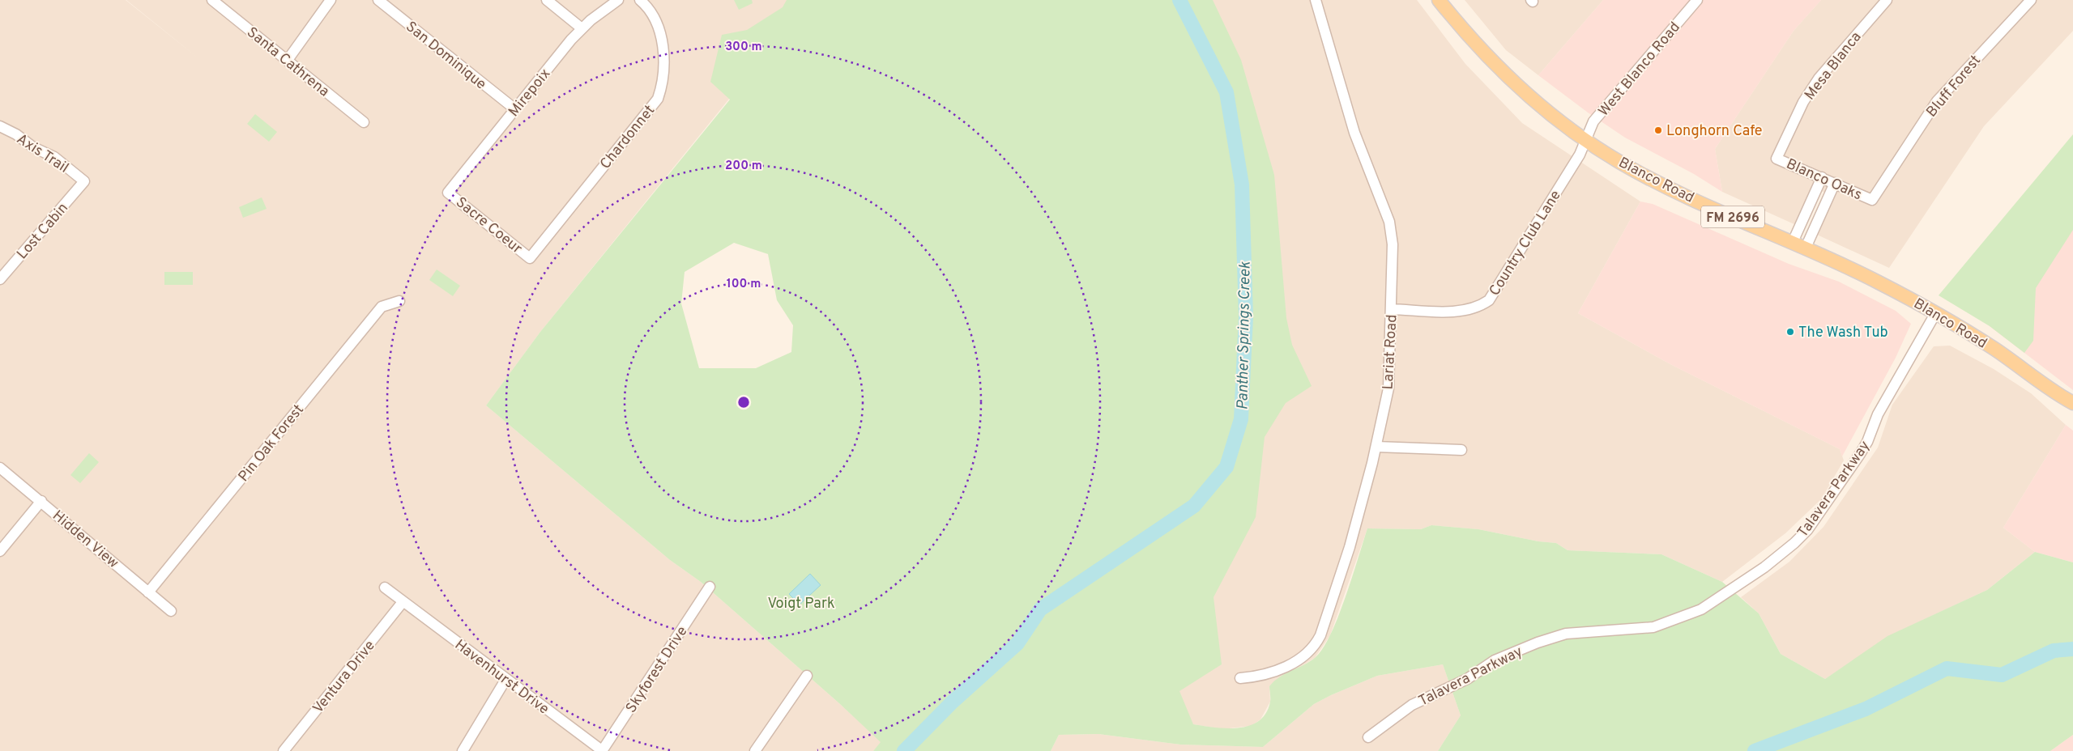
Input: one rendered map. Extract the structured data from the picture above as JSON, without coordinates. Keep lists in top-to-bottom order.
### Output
{
  "streets": {
    "main road": ["Blanco Road", "FM 2696"],
    "street": [
      "San Dominique",
      "Santa Cathrena",
      "Mesa Blanca",
      "West Blanco Road",
      "Bluff Forest",
      "Mirepoix",
      "Chardonnet",
      "Axis Trail",
      "Blanco Oaks",
      "Sacre Coeur",
      "Lost Cabin",
      "Country Club Lane",
      "Lariat Road",
      "Pin Oak Forest",
      "Talavera Parkway",
      "Hidden View",
      "Skyforest Drive",
      "Ventura Drive",
      "Havenhurst Drive"
    ]
  },
  "crossings": [
    ["San Dominique", "Mirepoix"],
    ["Mesa Blanca", "Blanco Oaks"],
    ["West Blanco Road", "Blanco Road"],
    ["West Blanco Road", "Country Club Lane"],
    ["Bluff Forest", "Blanco Oaks"],
    ["Mirepoix", "Sacre Coeur"],
    ["Chardonnet", "Sacre Coeur"],
    ["Axis Trail", "Lost Cabin"],
    ["Blanco Road", "Country Club Lane"],
    ["Blanco Road", "Talavera Parkway"],
    ["Country Club Lane", "Lariat Road"],
    ["Pin Oak Forest", "Hidden View"],
    ["Skyforest Drive", "Havenhurst Drive"],
    ["Ventura Drive", "Havenhurst Drive"]
  ],
  "water": ["Panther Springs Creek"],
  "parks": ["Voigt Park"],
  "places": ["Longhorn Cafe", "The Wash Tub"],
  "rings": ["300 m", "200 m", "100 m"]
}
